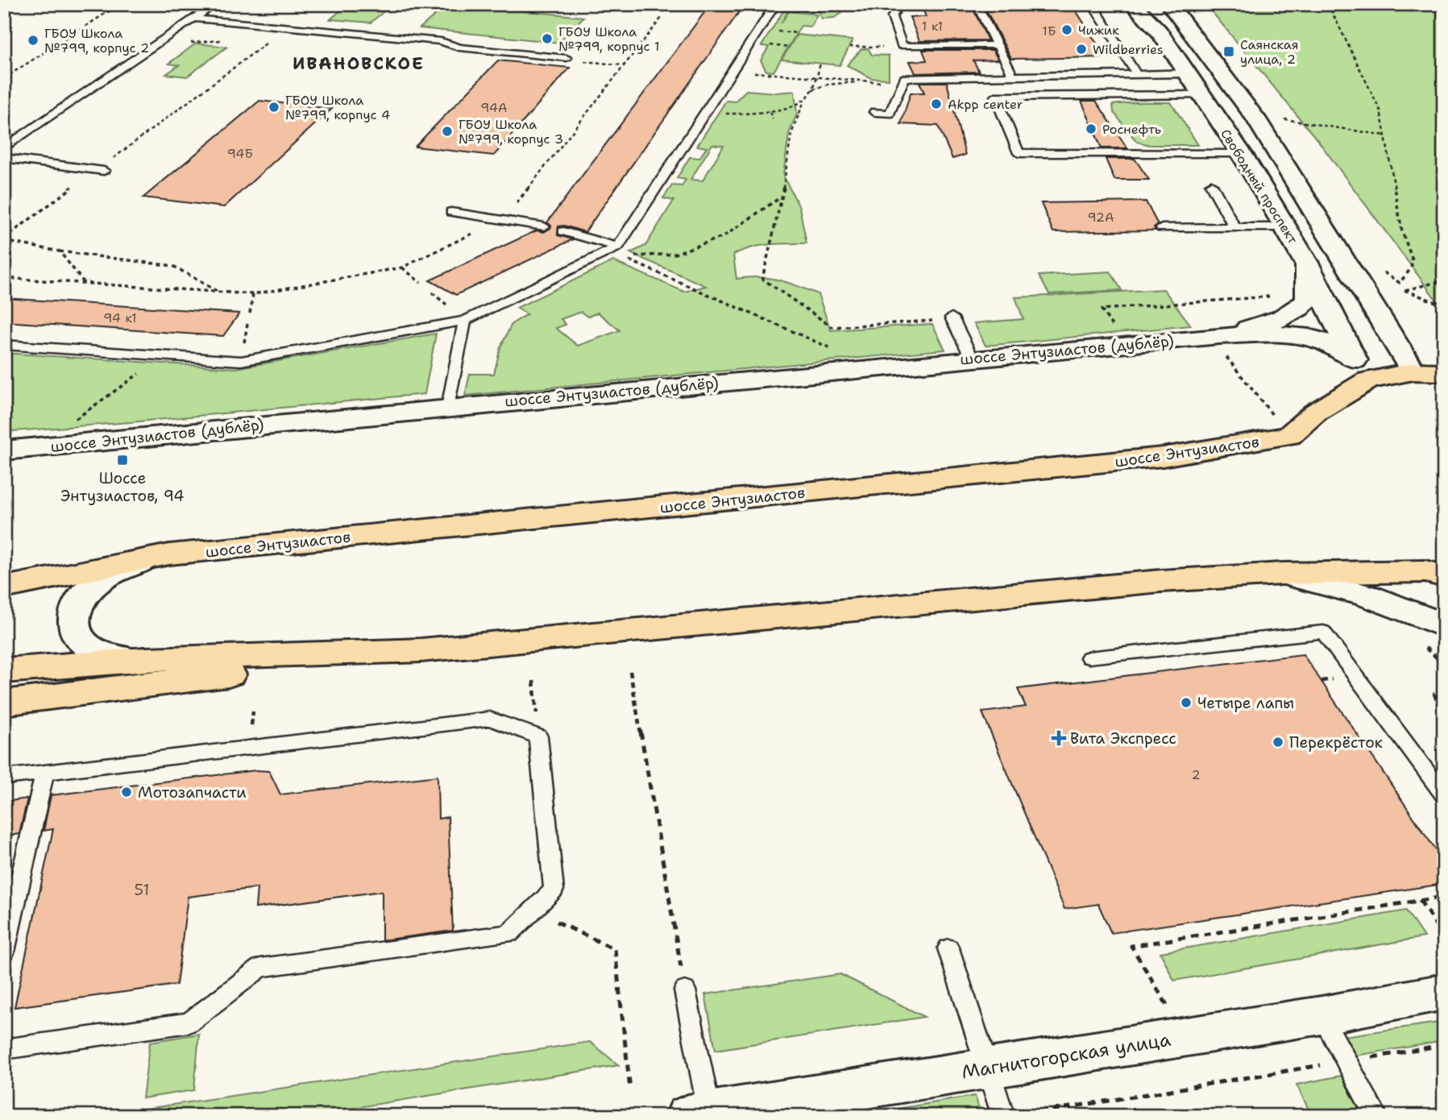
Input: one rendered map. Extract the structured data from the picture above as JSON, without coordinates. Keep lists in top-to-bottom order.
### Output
{
  "streets": {
    "main road": [
      "Свободный проспект",
      "шоссе Энтузиастов (дублёр)",
      "шоссе Энтузиастов",
      "Магнитогорская улица"
    ]
  },
  "crossings": [
    ["Свободный проспект", "шоссе Энтузиастов (дублёр)"],
    ["Свободный проспект", "шоссе Энтузиастов"],
    ["шоссе Энтузиастов (дублёр)", "шоссе Энтузиастов"]
  ],
  "districts": ["ИВАНОВСКОЕ"],
  "places": {
    "other": [
      "Чижик",
      "ГБОУ Школа №799, корпус 1",
      "ГБОУ Школа №799, корпус 2",
      "Wildberries",
      "Akpp center",
      "ГБОУ Школа №799, корпус 4",
      "Роснефть",
      "ГБОУ Школа №799, корпус 3",
      "Четыре лапы",
      "Перекрёсток",
      "Мотозапчасти"
    ],
    "transit": ["Саянская улица, 2", "Шоссе Энтузиастов, 94"],
    "health": ["Вита Экспресс"]
  },
  "house_numbers": [
    "1 к1",
    "1Б",
    "94А",
    "94Б",
    "92А",
    "94 к1",
    "2",
    "51"
  ]
}
